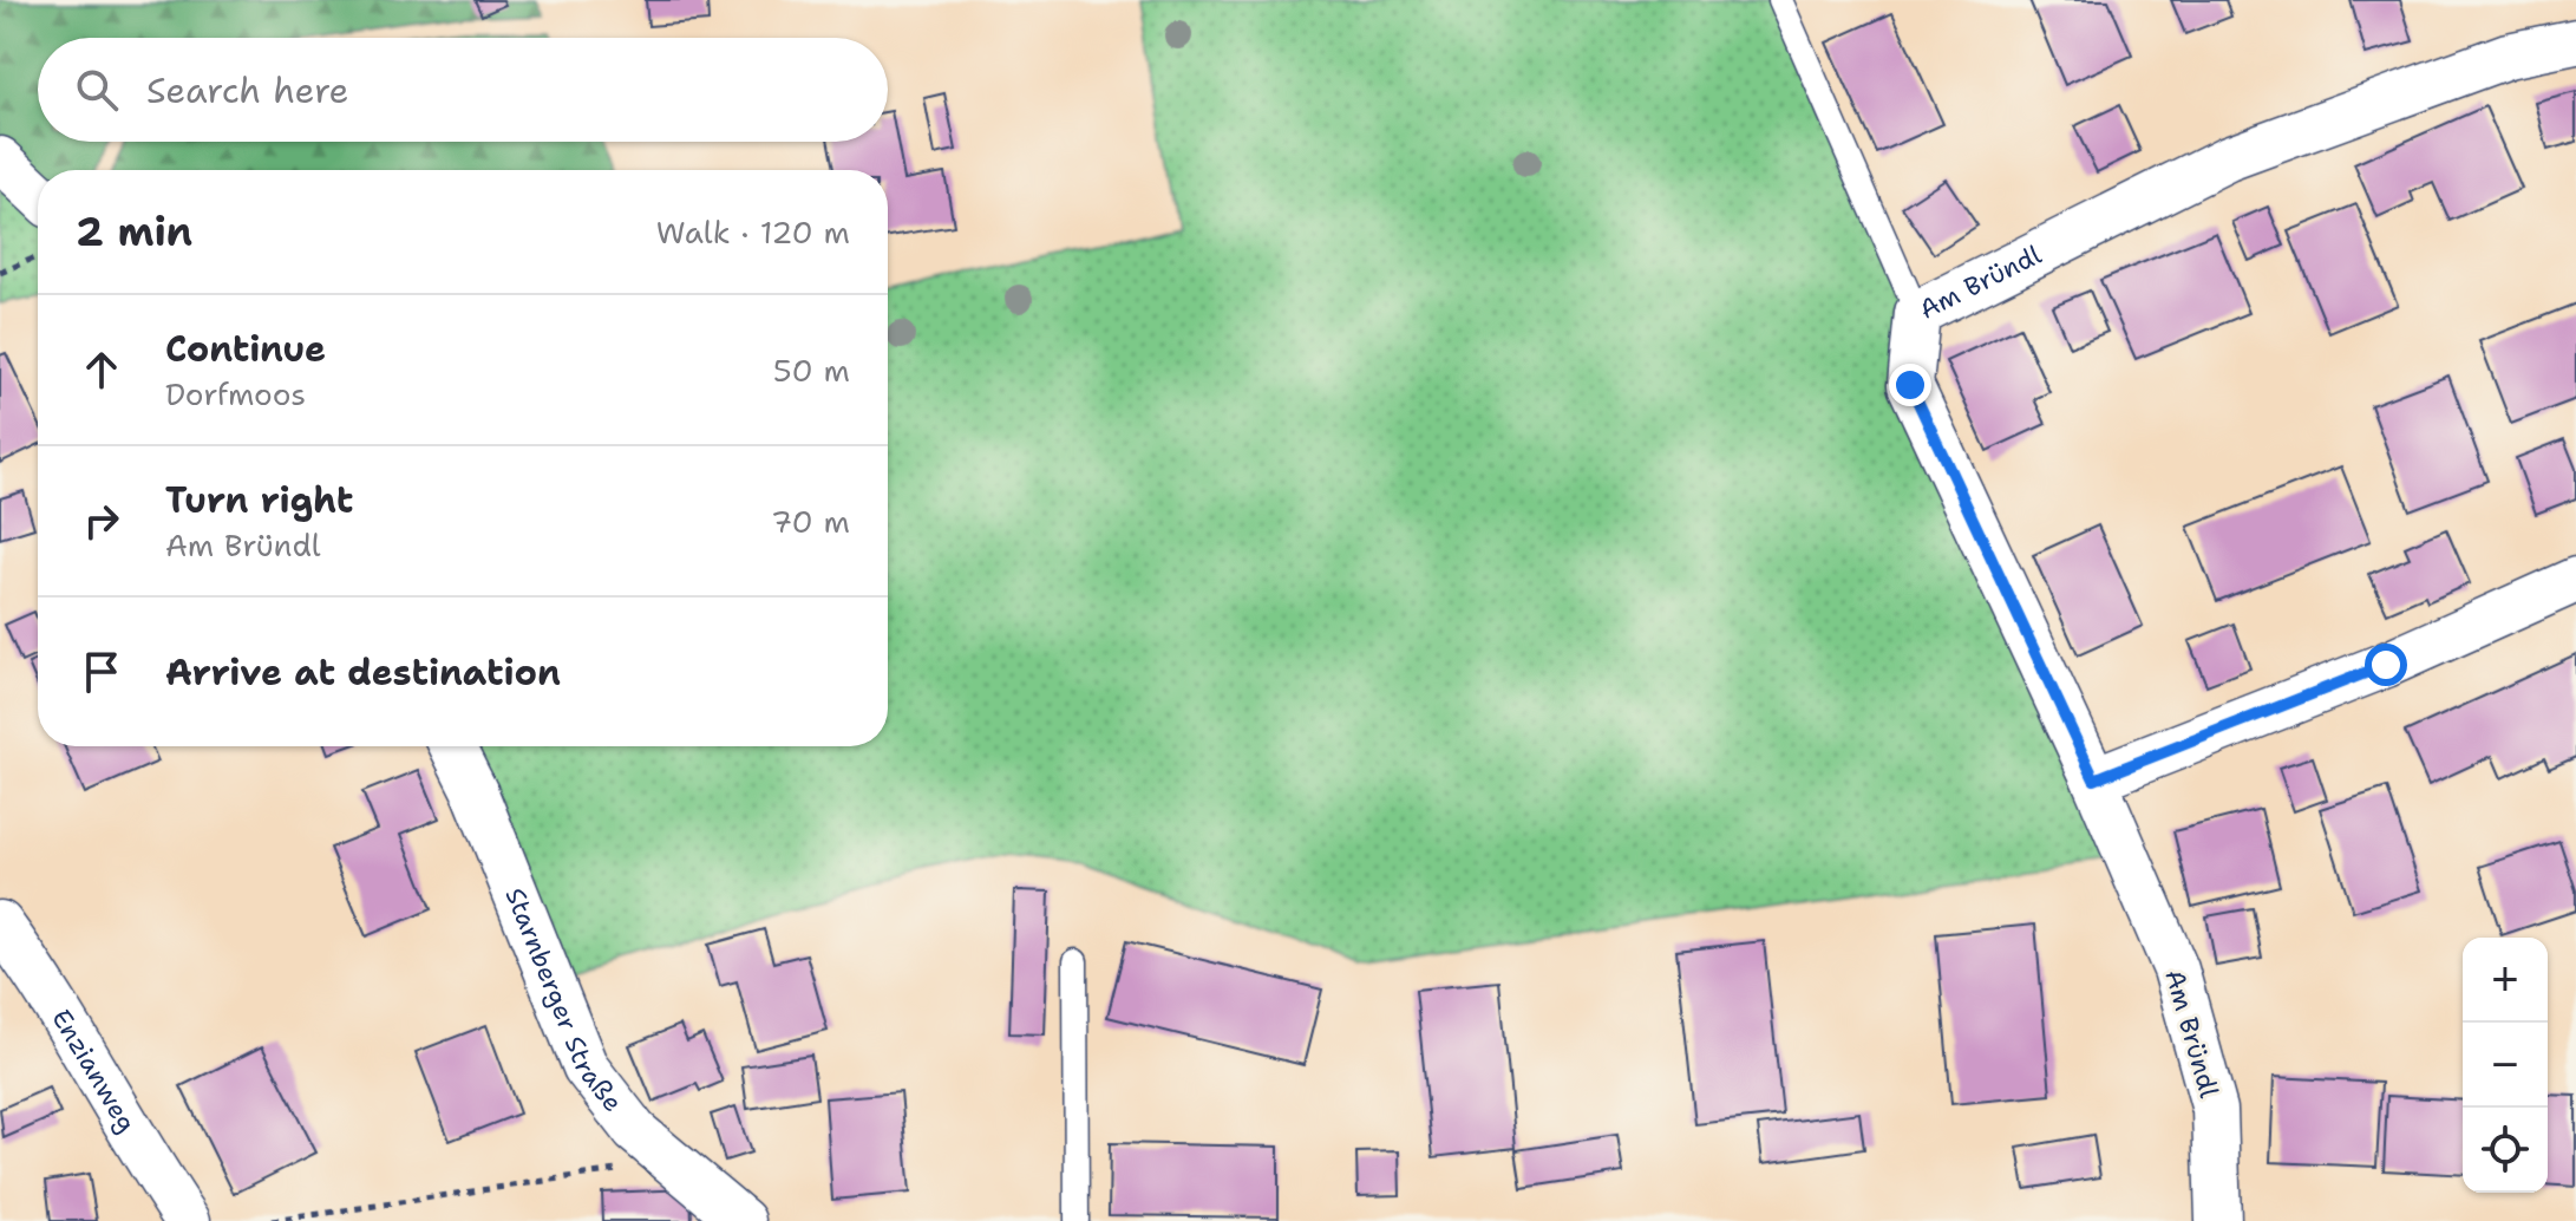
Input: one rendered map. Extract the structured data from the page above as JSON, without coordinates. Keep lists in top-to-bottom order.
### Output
{
  "streets": {
    "street": ["Am Bründl", "Starnberger Straße", "Enzianweg"]
  },
  "page": {
    "search": "Search here",
    "heading": ["2 min", "Walk · 120 m"],
    "list": [
      ["Continue", "Dorfmoos", "50 m"],
      ["Turn right", "Am Bründl", "70 m"],
      "Arrive at destination"
    ],
    "map_buttons": ["+", "−"]
  }
}
